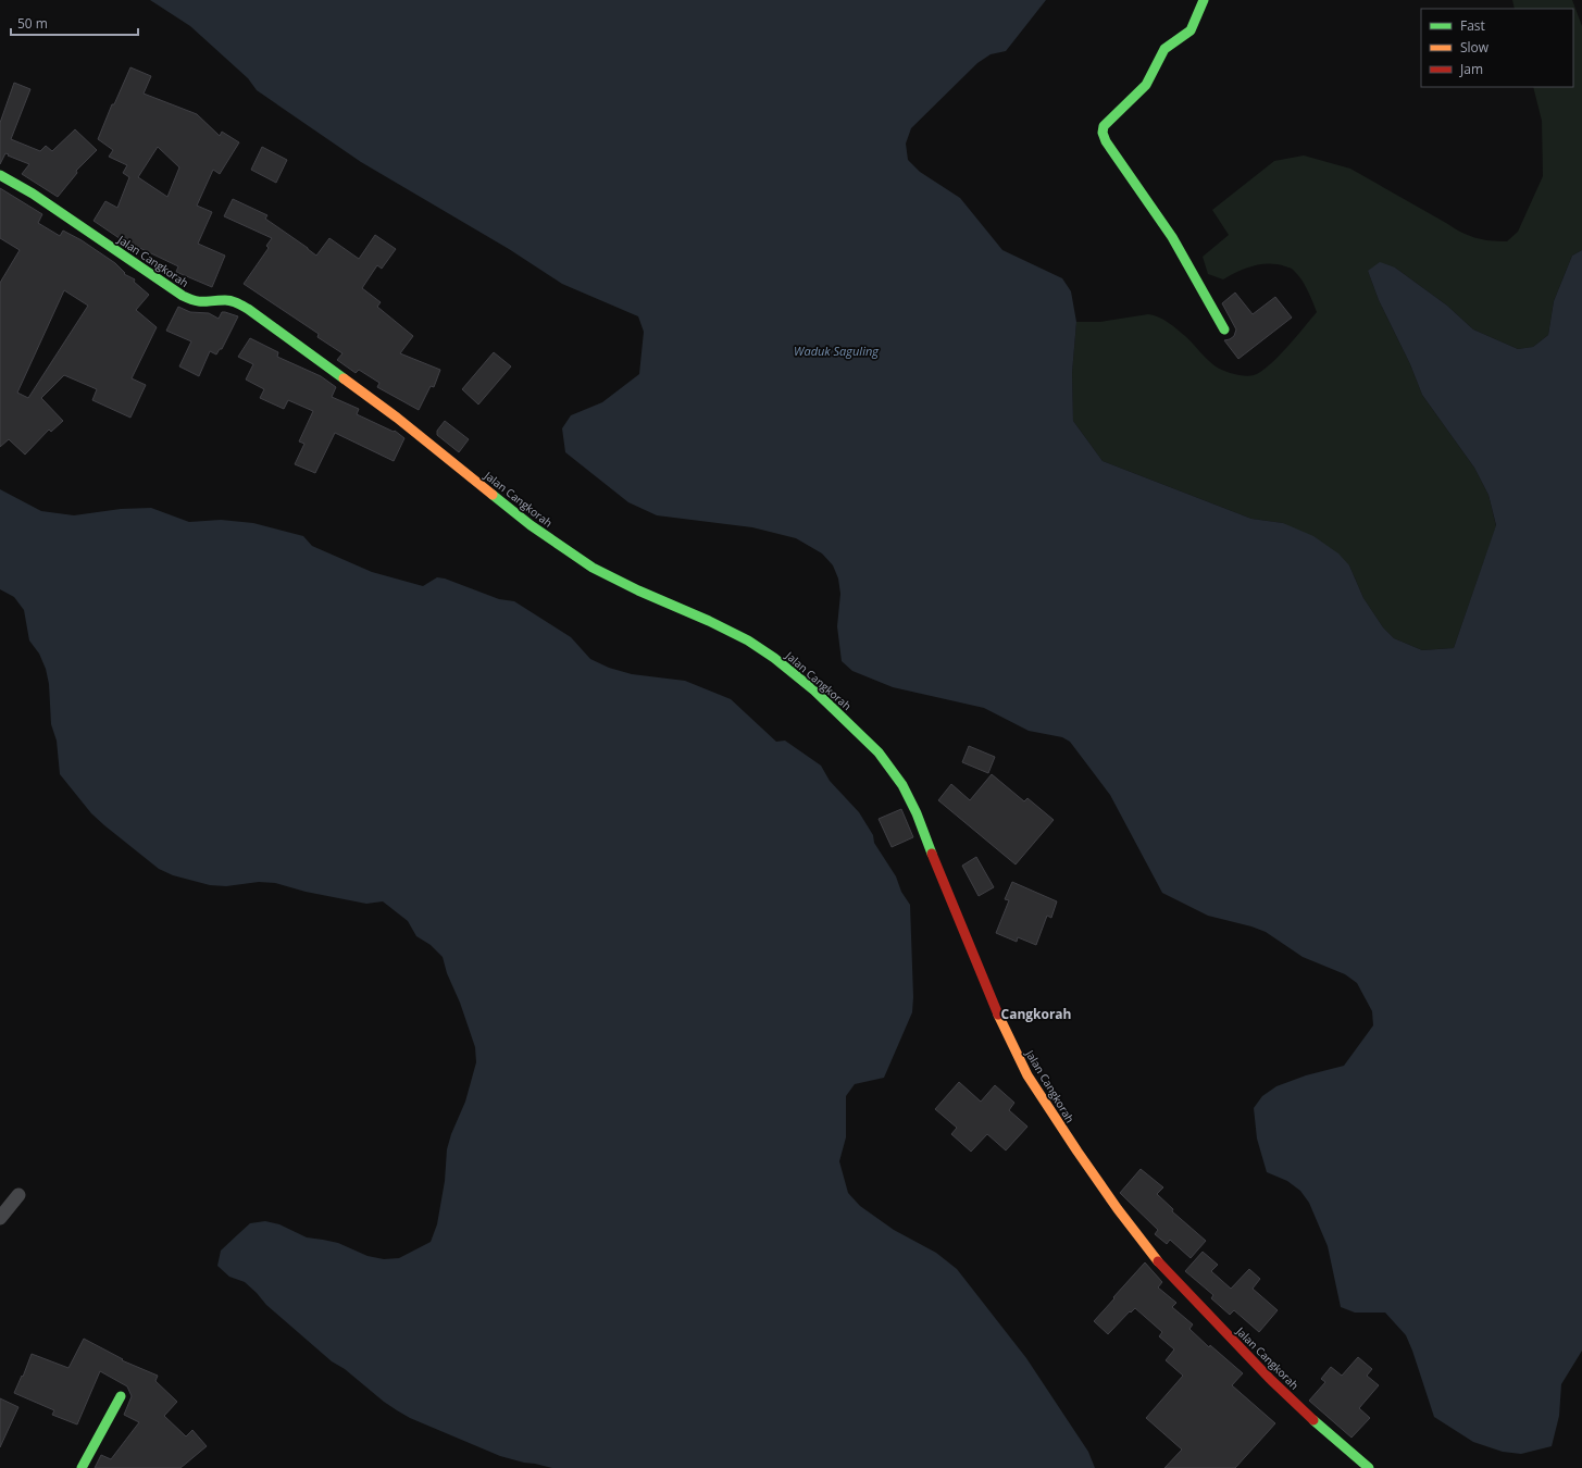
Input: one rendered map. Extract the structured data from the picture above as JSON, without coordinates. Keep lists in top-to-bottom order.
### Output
{
  "streets": {
    "street": ["Jalan Cangkorah"]
  },
  "districts": ["Cangkorah"],
  "water": ["Waduk Saguling"],
  "legend": ["Fast", "Slow", "Jam"],
  "scale_bar": "50 m"
}
